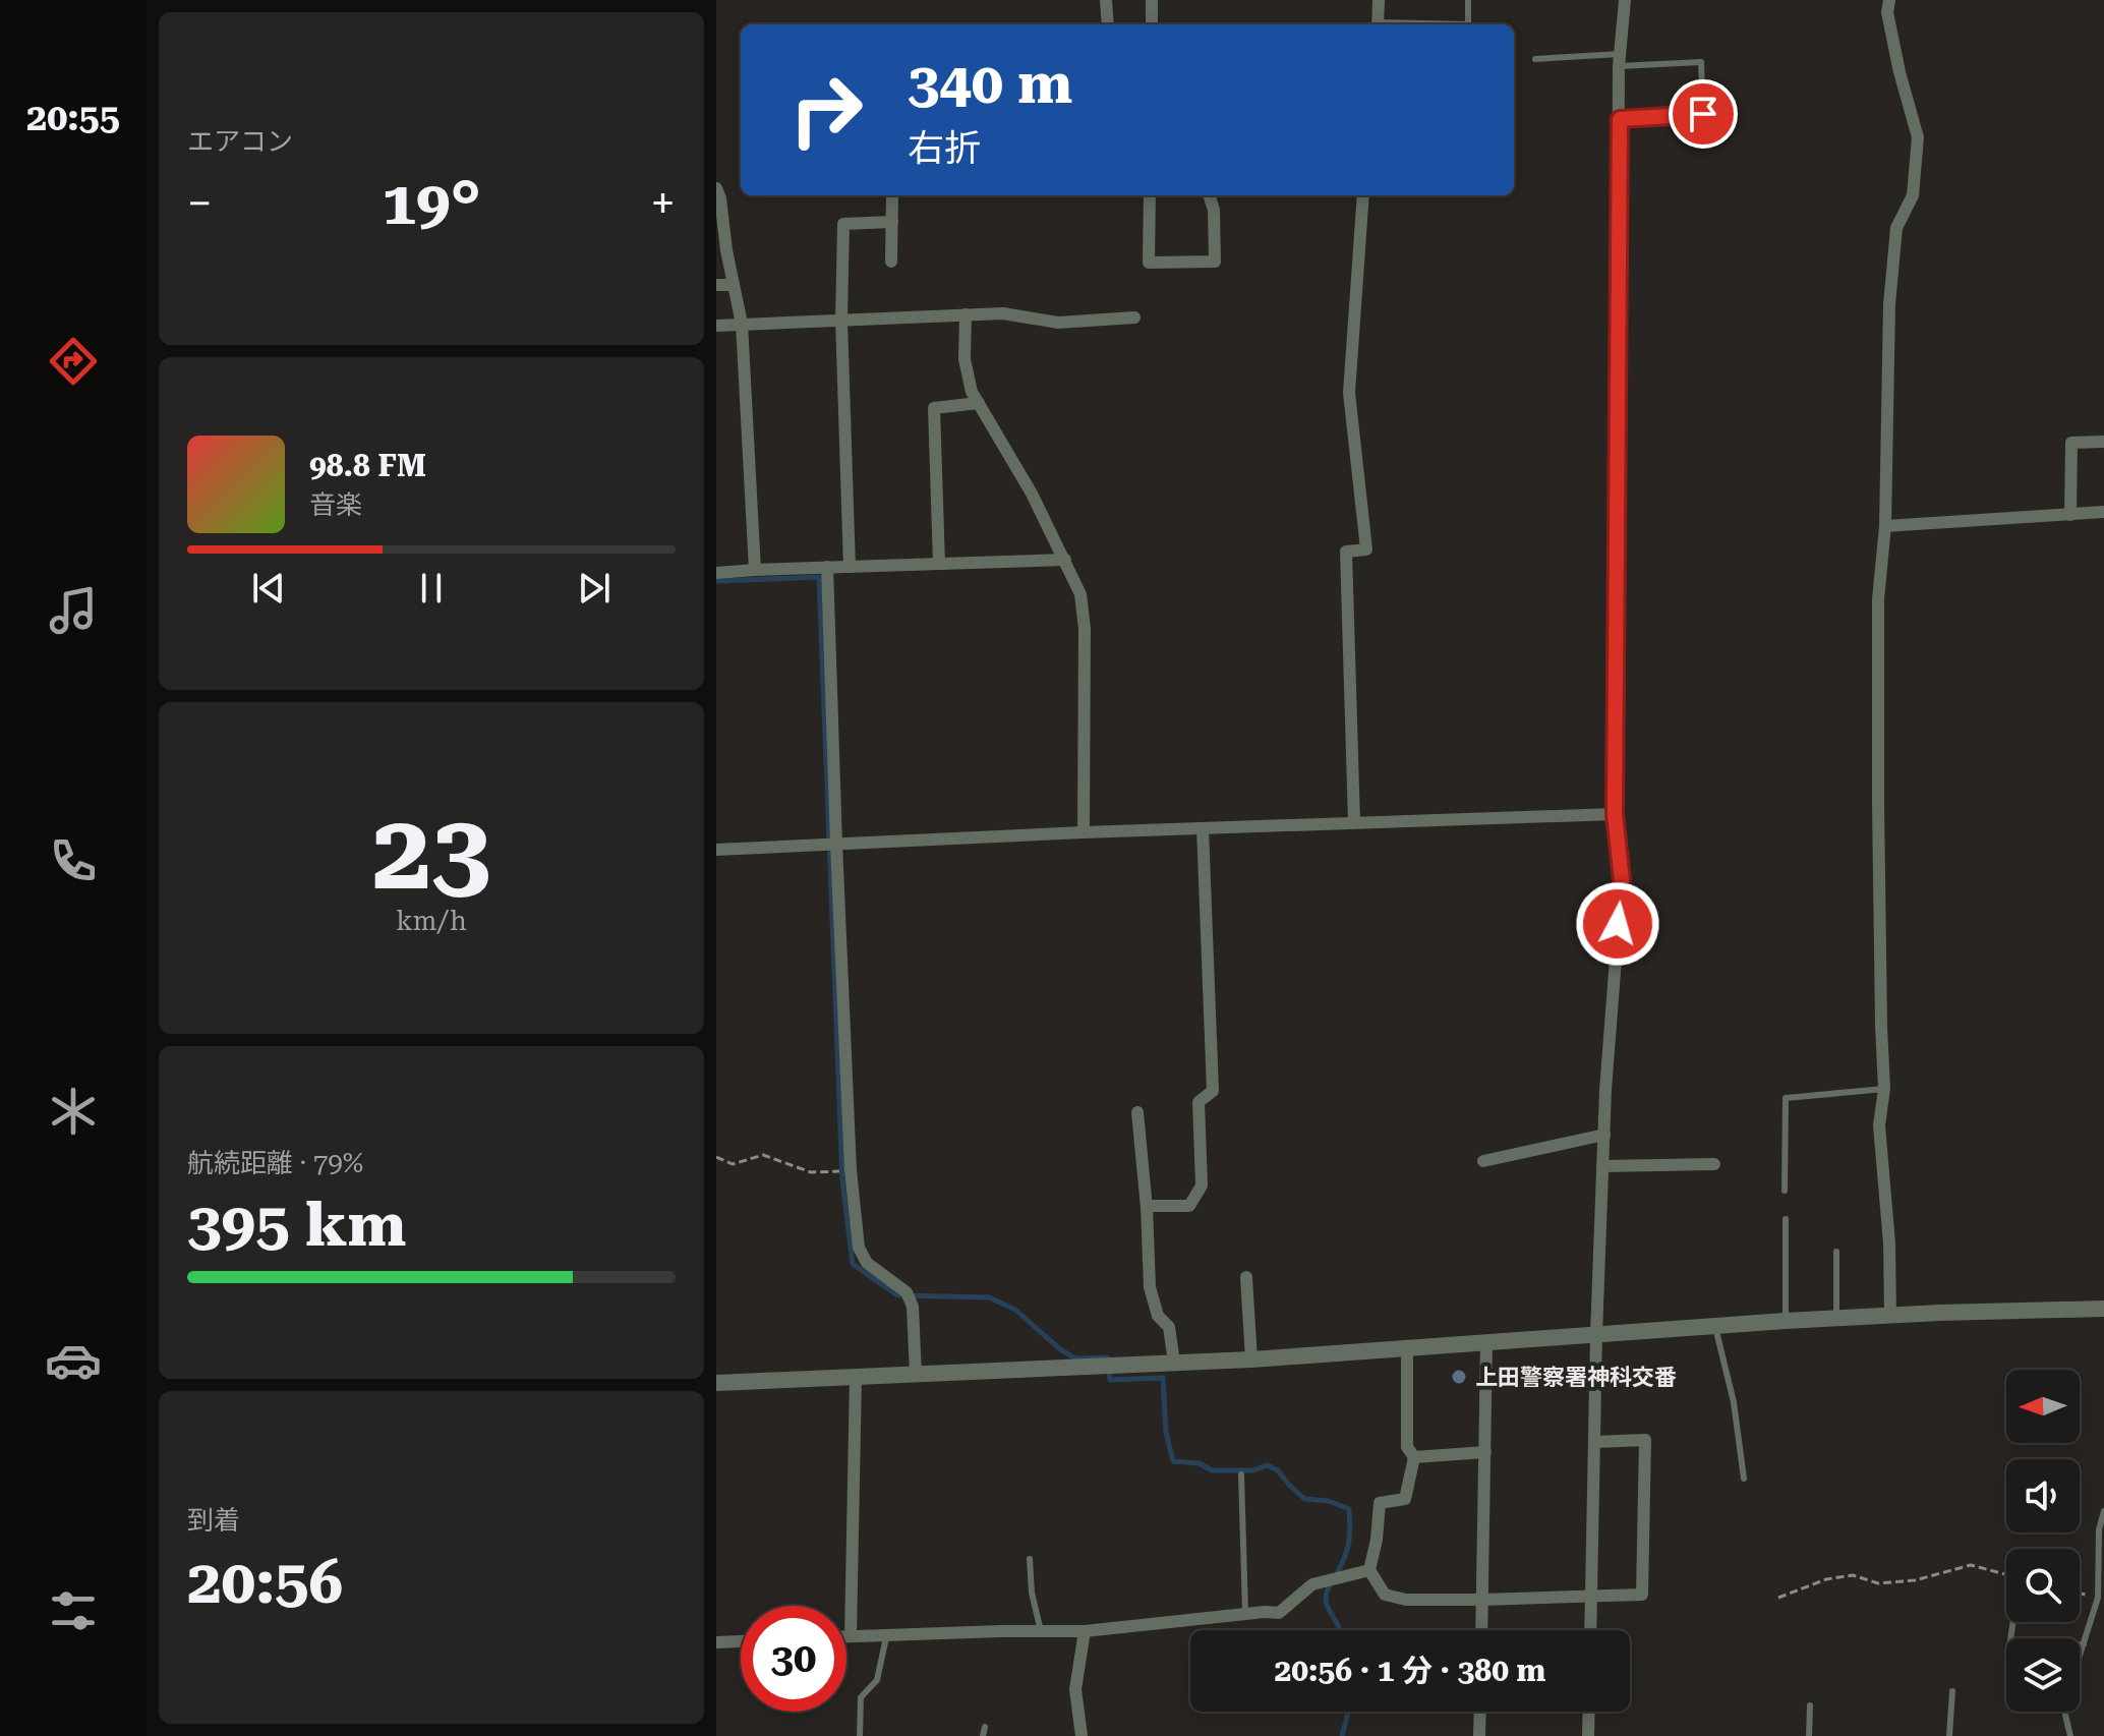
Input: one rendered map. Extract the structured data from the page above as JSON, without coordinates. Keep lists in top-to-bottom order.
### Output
{
  "places": ["上田警察署神科交番"],
  "north": "left",
  "page": {
    "tabs": "20:55",
    "tile": [
      "エアコン",
      ["23", "km/h"],
      ["航続距離 · 79%", "395 km"],
      ["到着", "20:56"]
    ],
    "turn": ["340 m", "右折"],
    "heat": ["−", "19°", "+"],
    "song": ["98.8 FM", "音楽"],
    "limit": "30",
    "trip": "20:56 · 1 分 · 380 m"
  }
}
